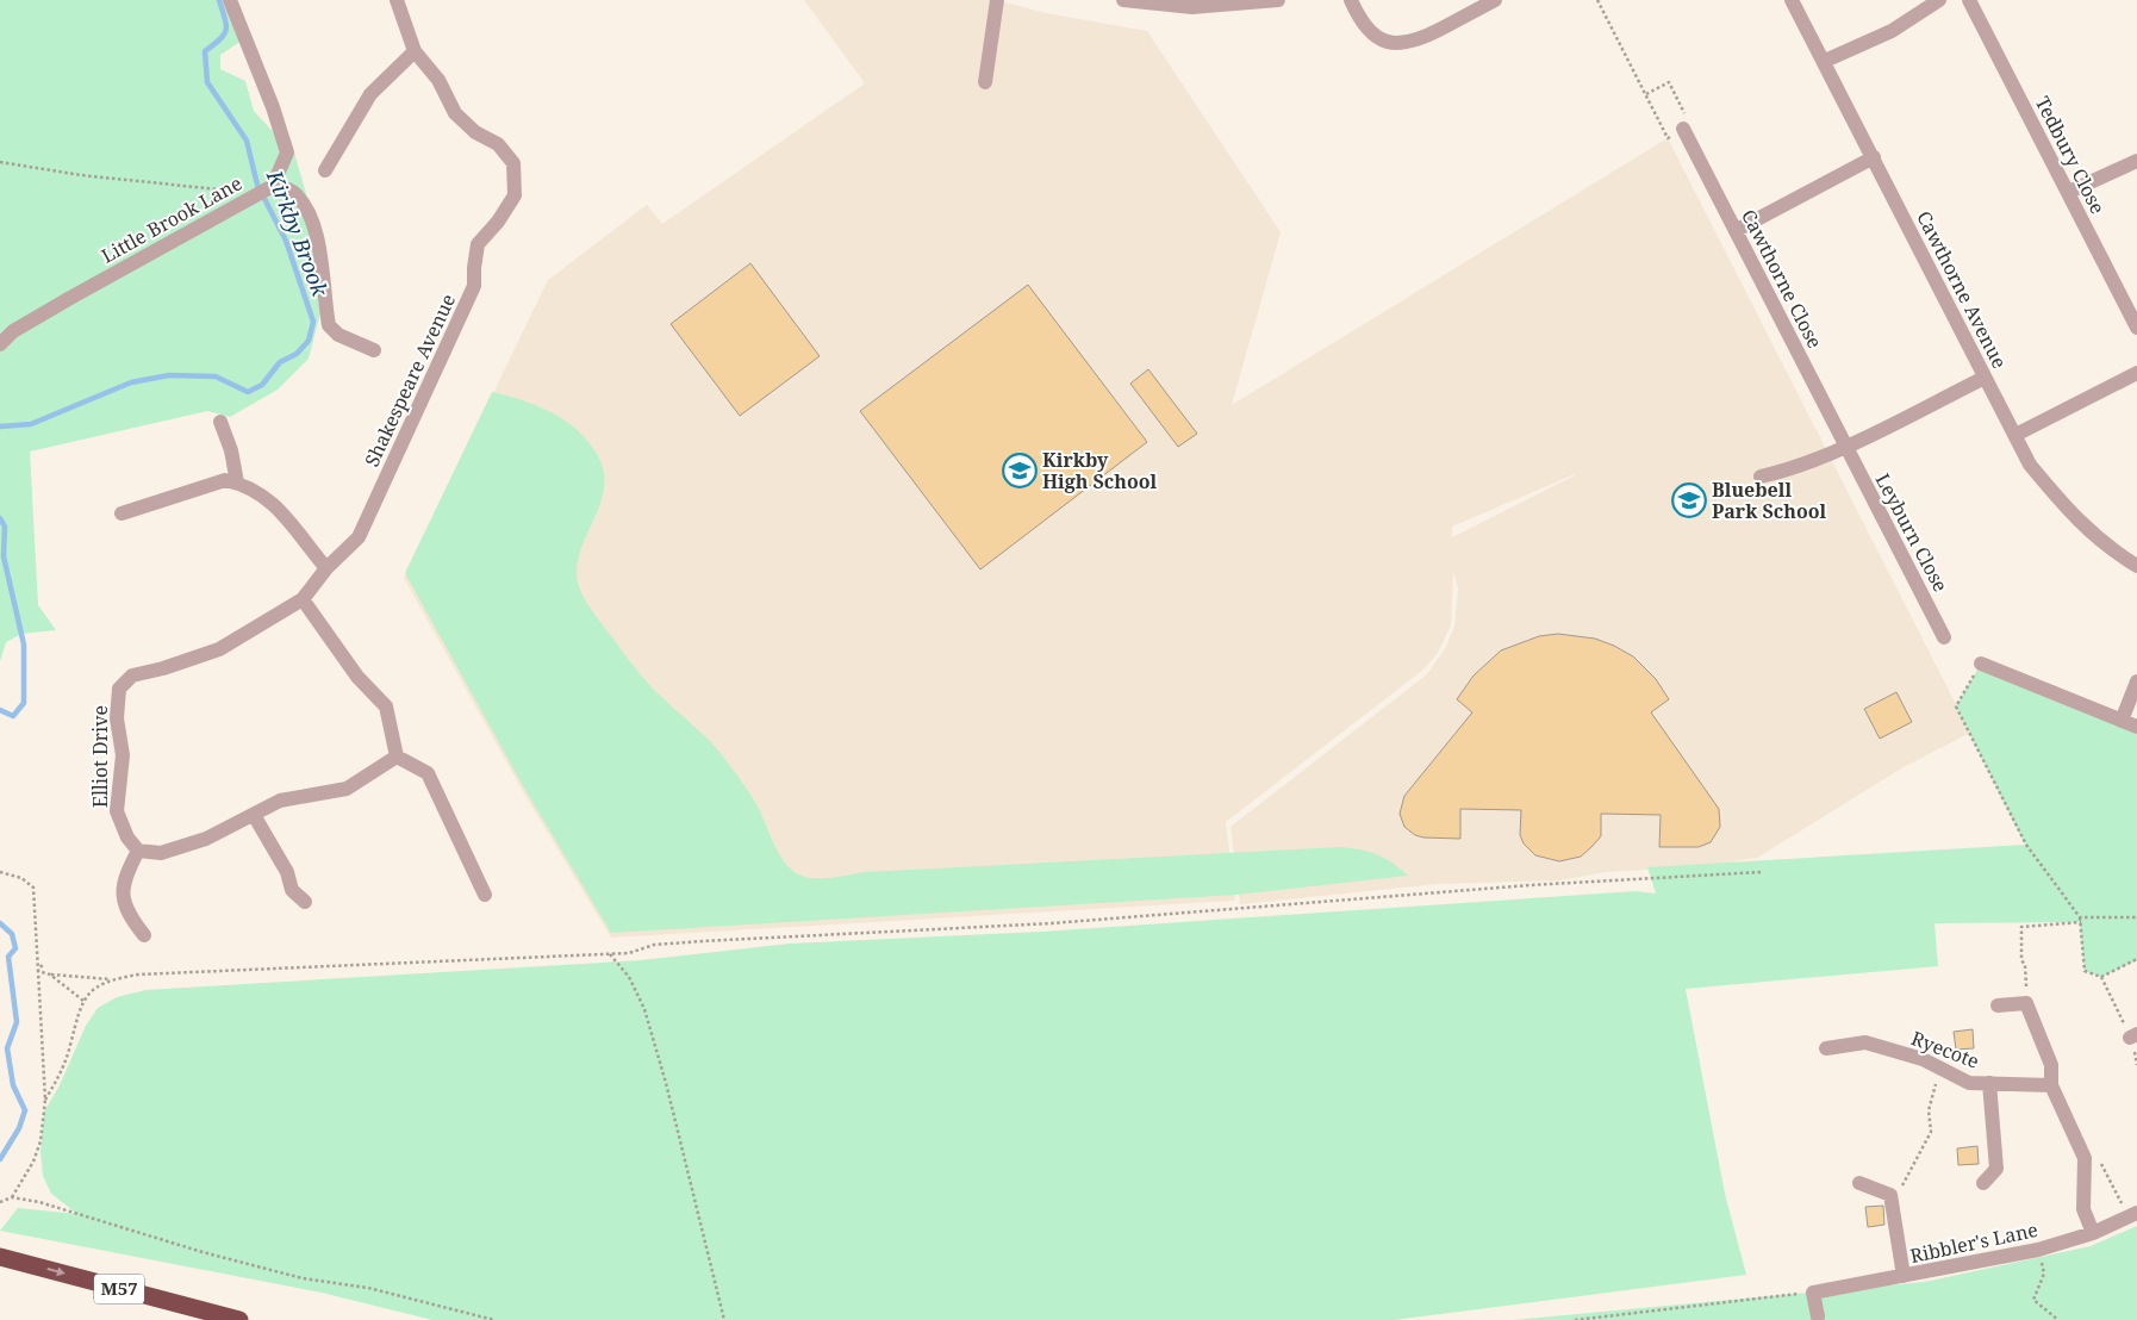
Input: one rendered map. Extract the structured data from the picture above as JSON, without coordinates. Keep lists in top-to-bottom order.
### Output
{
  "streets": {
    "highway": ["M57"],
    "street": [
      "Tedbury Close",
      "Little Brook Lane",
      "Cawthorne Close",
      "Cawthorne Avenue",
      "Shakespeare Avenue",
      "Leyburn Close",
      "Elliot Drive",
      "Ryecote",
      "Ribbler's Lane"
    ]
  },
  "crossings": [
    ["Cawthorne Close", "Leyburn Close"],
    ["Shakespeare Avenue", "Elliot Drive"]
  ],
  "water": ["Kirkby Brook"],
  "places": {
    "school or university": ["Kirkby High School", "Bluebell Park School"]
  }
}
